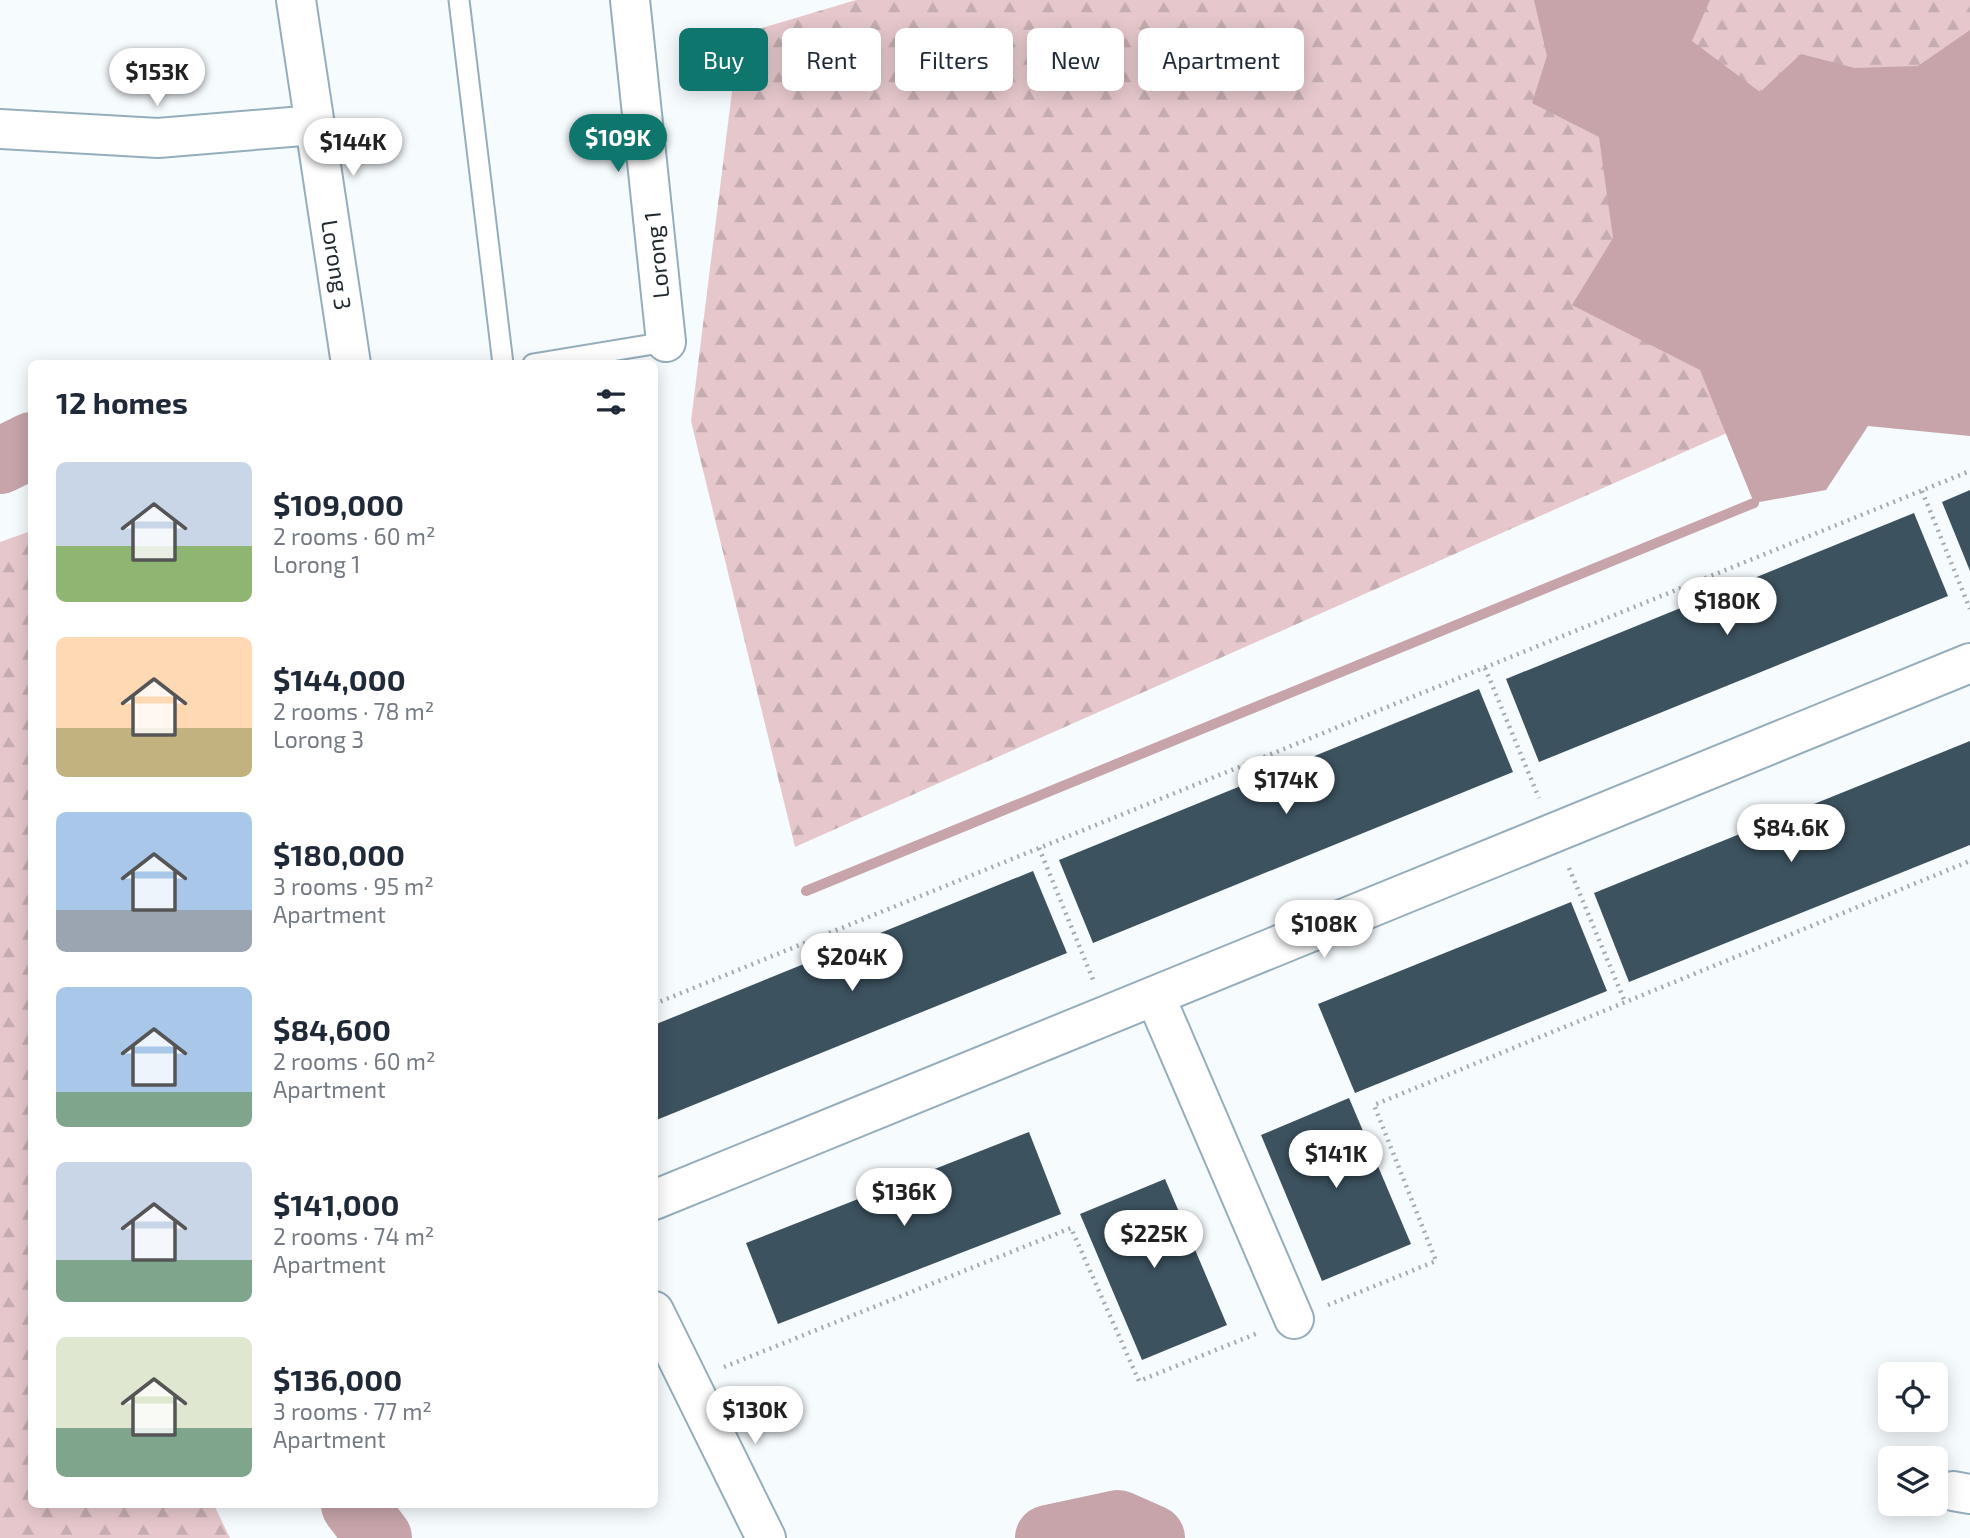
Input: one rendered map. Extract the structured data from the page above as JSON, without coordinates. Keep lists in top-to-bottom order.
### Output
{
  "streets": {
    "street": ["Lorong 1", "Lorong 3"]
  },
  "page": {
    "chip": [
      "Buy",
      "Rent",
      "Filters",
      "New",
      "Apartment"
    ],
    "price": [
      "$153K",
      "$109K",
      "$144K",
      "$180K",
      "$174K",
      "$84.6K",
      "$108K",
      "$204K",
      "$141K",
      "$136K",
      "$225K",
      "$130K"
    ],
    "heading": "12 homes",
    "list": [
      {
        "name": "$109,000",
        "note": "2 rooms · 60 m² · Lorong 1"
      },
      {
        "name": "$144,000",
        "note": "2 rooms · 78 m² · Lorong 3"
      },
      {
        "name": "$180,000",
        "note": "3 rooms · 95 m² · Apartment"
      },
      {
        "name": "$84,600",
        "note": "2 rooms · 60 m² · Apartment"
      },
      {
        "name": "$141,000",
        "note": "2 rooms · 74 m² · Apartment"
      },
      {
        "name": "$136,000",
        "note": "3 rooms · 77 m² · Apartment"
      }
    ]
  }
}
